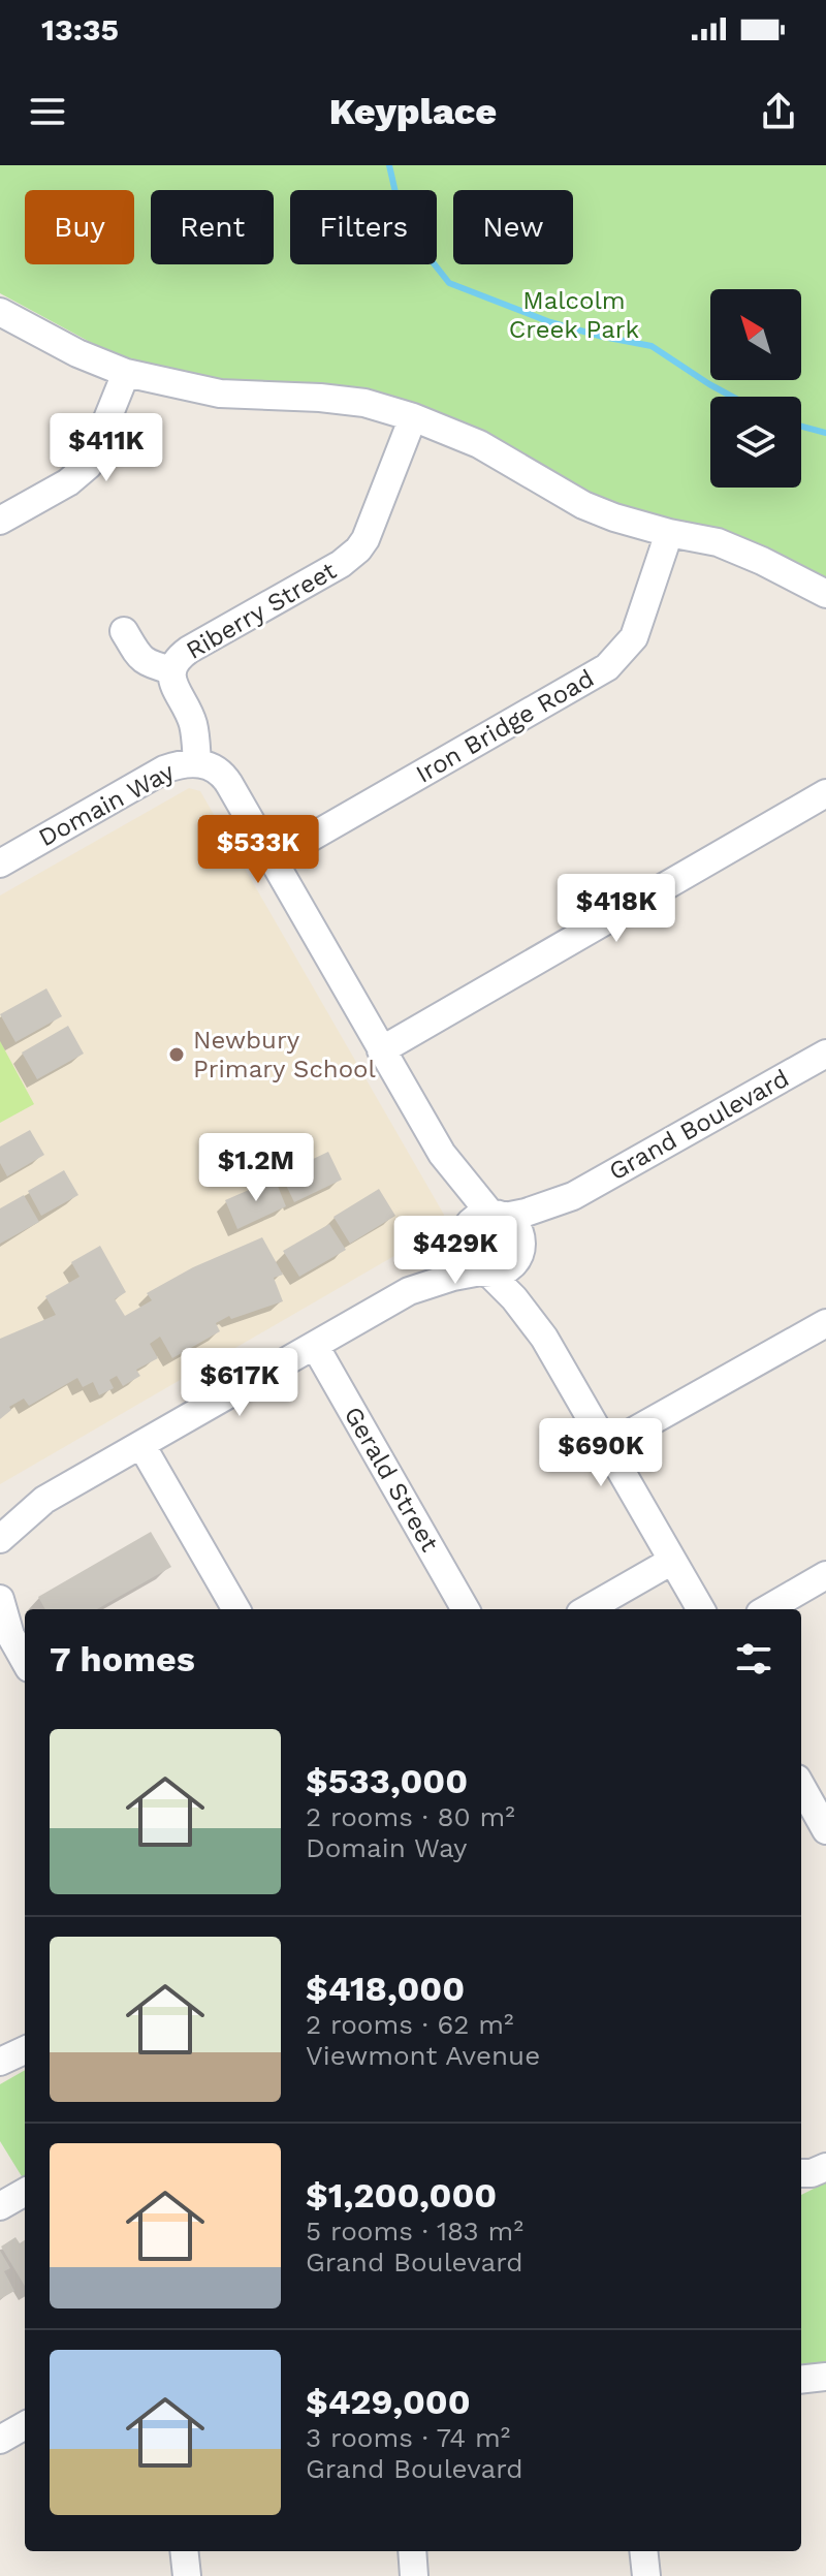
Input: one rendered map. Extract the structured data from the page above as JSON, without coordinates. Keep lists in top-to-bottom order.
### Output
{
  "streets": {
    "street": [
      "Riberry Street",
      "Iron Bridge Road",
      "Domain Way",
      "Grand Boulevard",
      "Gerald Street"
    ]
  },
  "crossings": [
    ["Riberry Street", "Domain Way"],
    ["Iron Bridge Road", "Domain Way"],
    ["Domain Way", "Grand Boulevard"]
  ],
  "parks": ["Malcolm Creek Park"],
  "places": ["Newbury Primary School"],
  "north": "top left",
  "page": {
    "status": "13:35",
    "header": "Keyplace",
    "chip": [
      "Buy",
      "Rent",
      "Filters",
      "New"
    ],
    "price": [
      "$411K",
      "$533K",
      "$418K",
      "$1.2M",
      "$429K",
      "$617K",
      "$690K"
    ],
    "heading": "7 homes",
    "list": [
      {
        "name": "$533,000",
        "note": "2 rooms · 80 m² · Domain Way"
      },
      {
        "name": "$418,000",
        "note": "2 rooms · 62 m² · Viewmont Avenue"
      },
      {
        "name": "$1,200,000",
        "note": "5 rooms · 183 m² · Grand Boulevard"
      },
      {
        "name": "$429,000",
        "note": "3 rooms · 74 m² · Grand Boulevard"
      }
    ]
  }
}
